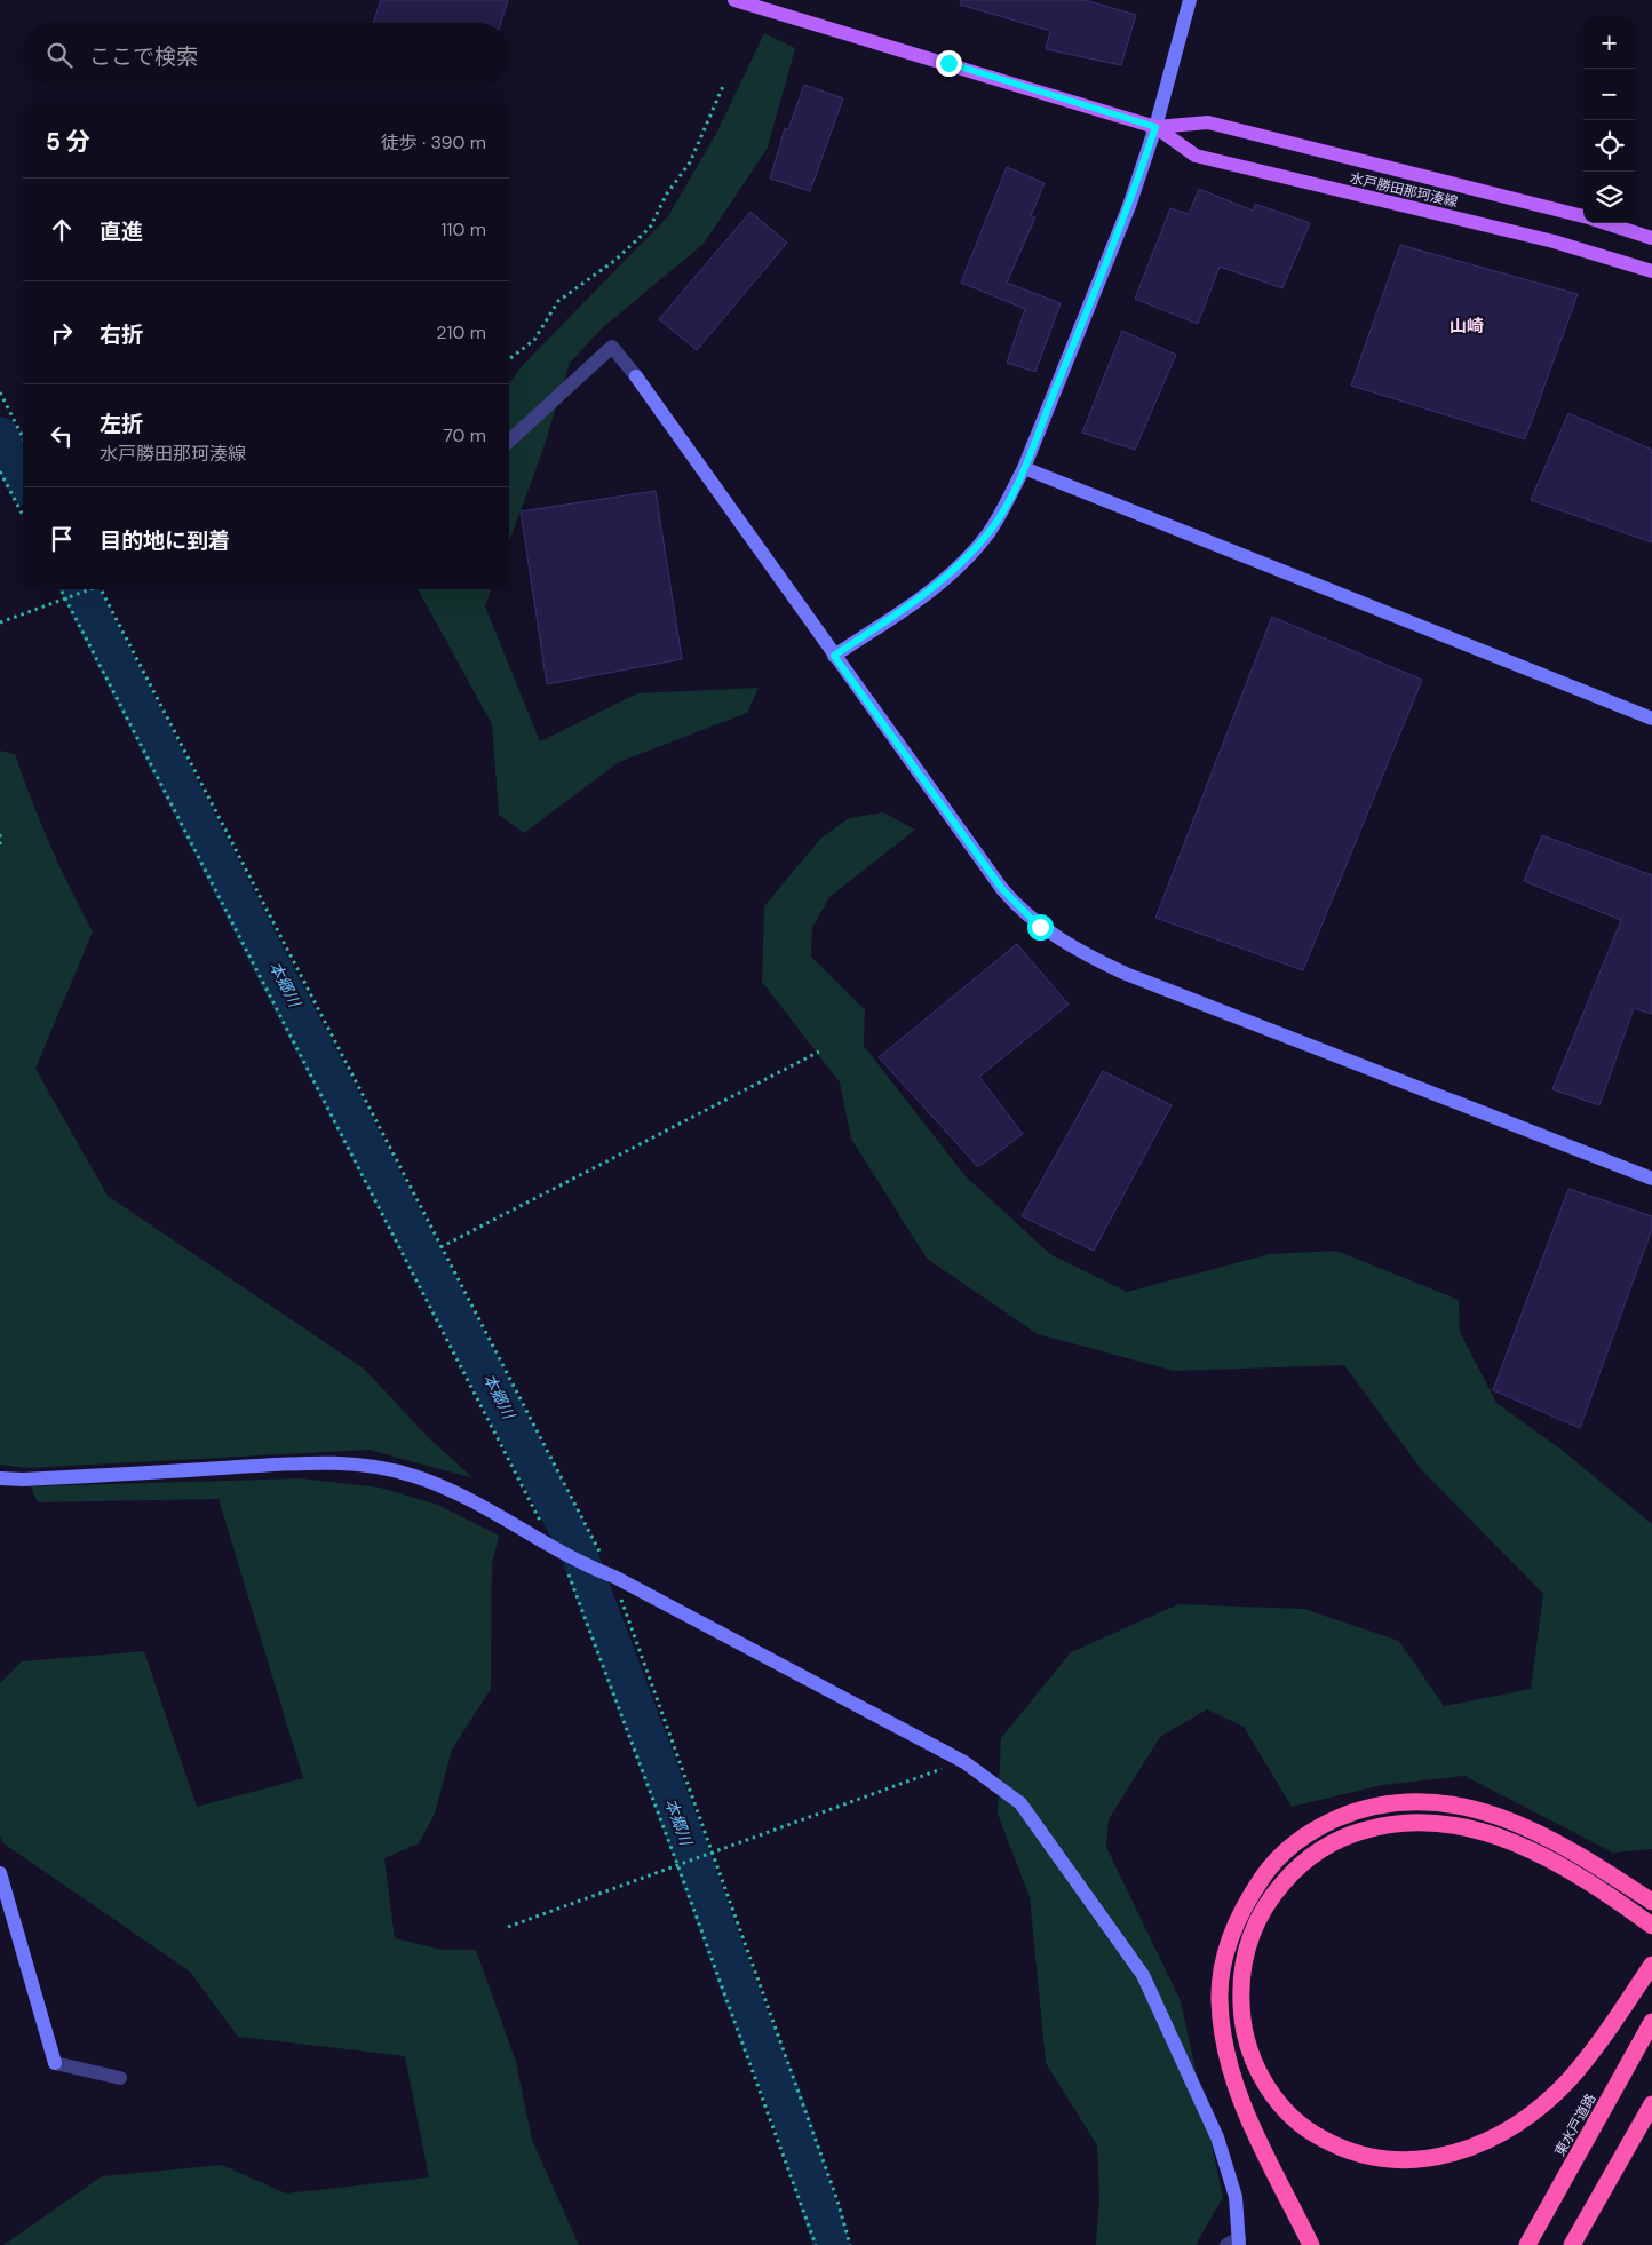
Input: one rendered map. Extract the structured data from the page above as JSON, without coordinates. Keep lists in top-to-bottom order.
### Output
{
  "streets": {
    "highway": ["東水戸道路"],
    "main road": ["水戸勝田那珂湊線"]
  },
  "districts": ["山崎"],
  "water": ["本郷川"],
  "page": {
    "map_buttons": ["+", "−"],
    "search": "ここで検索",
    "heading": ["5 分", "徒歩 · 390 m"],
    "list": [
      ["直進", "110 m"],
      ["右折", "210 m"],
      ["左折", "水戸勝田那珂湊線", "70 m"],
      "目的地に到着"
    ]
  }
}
